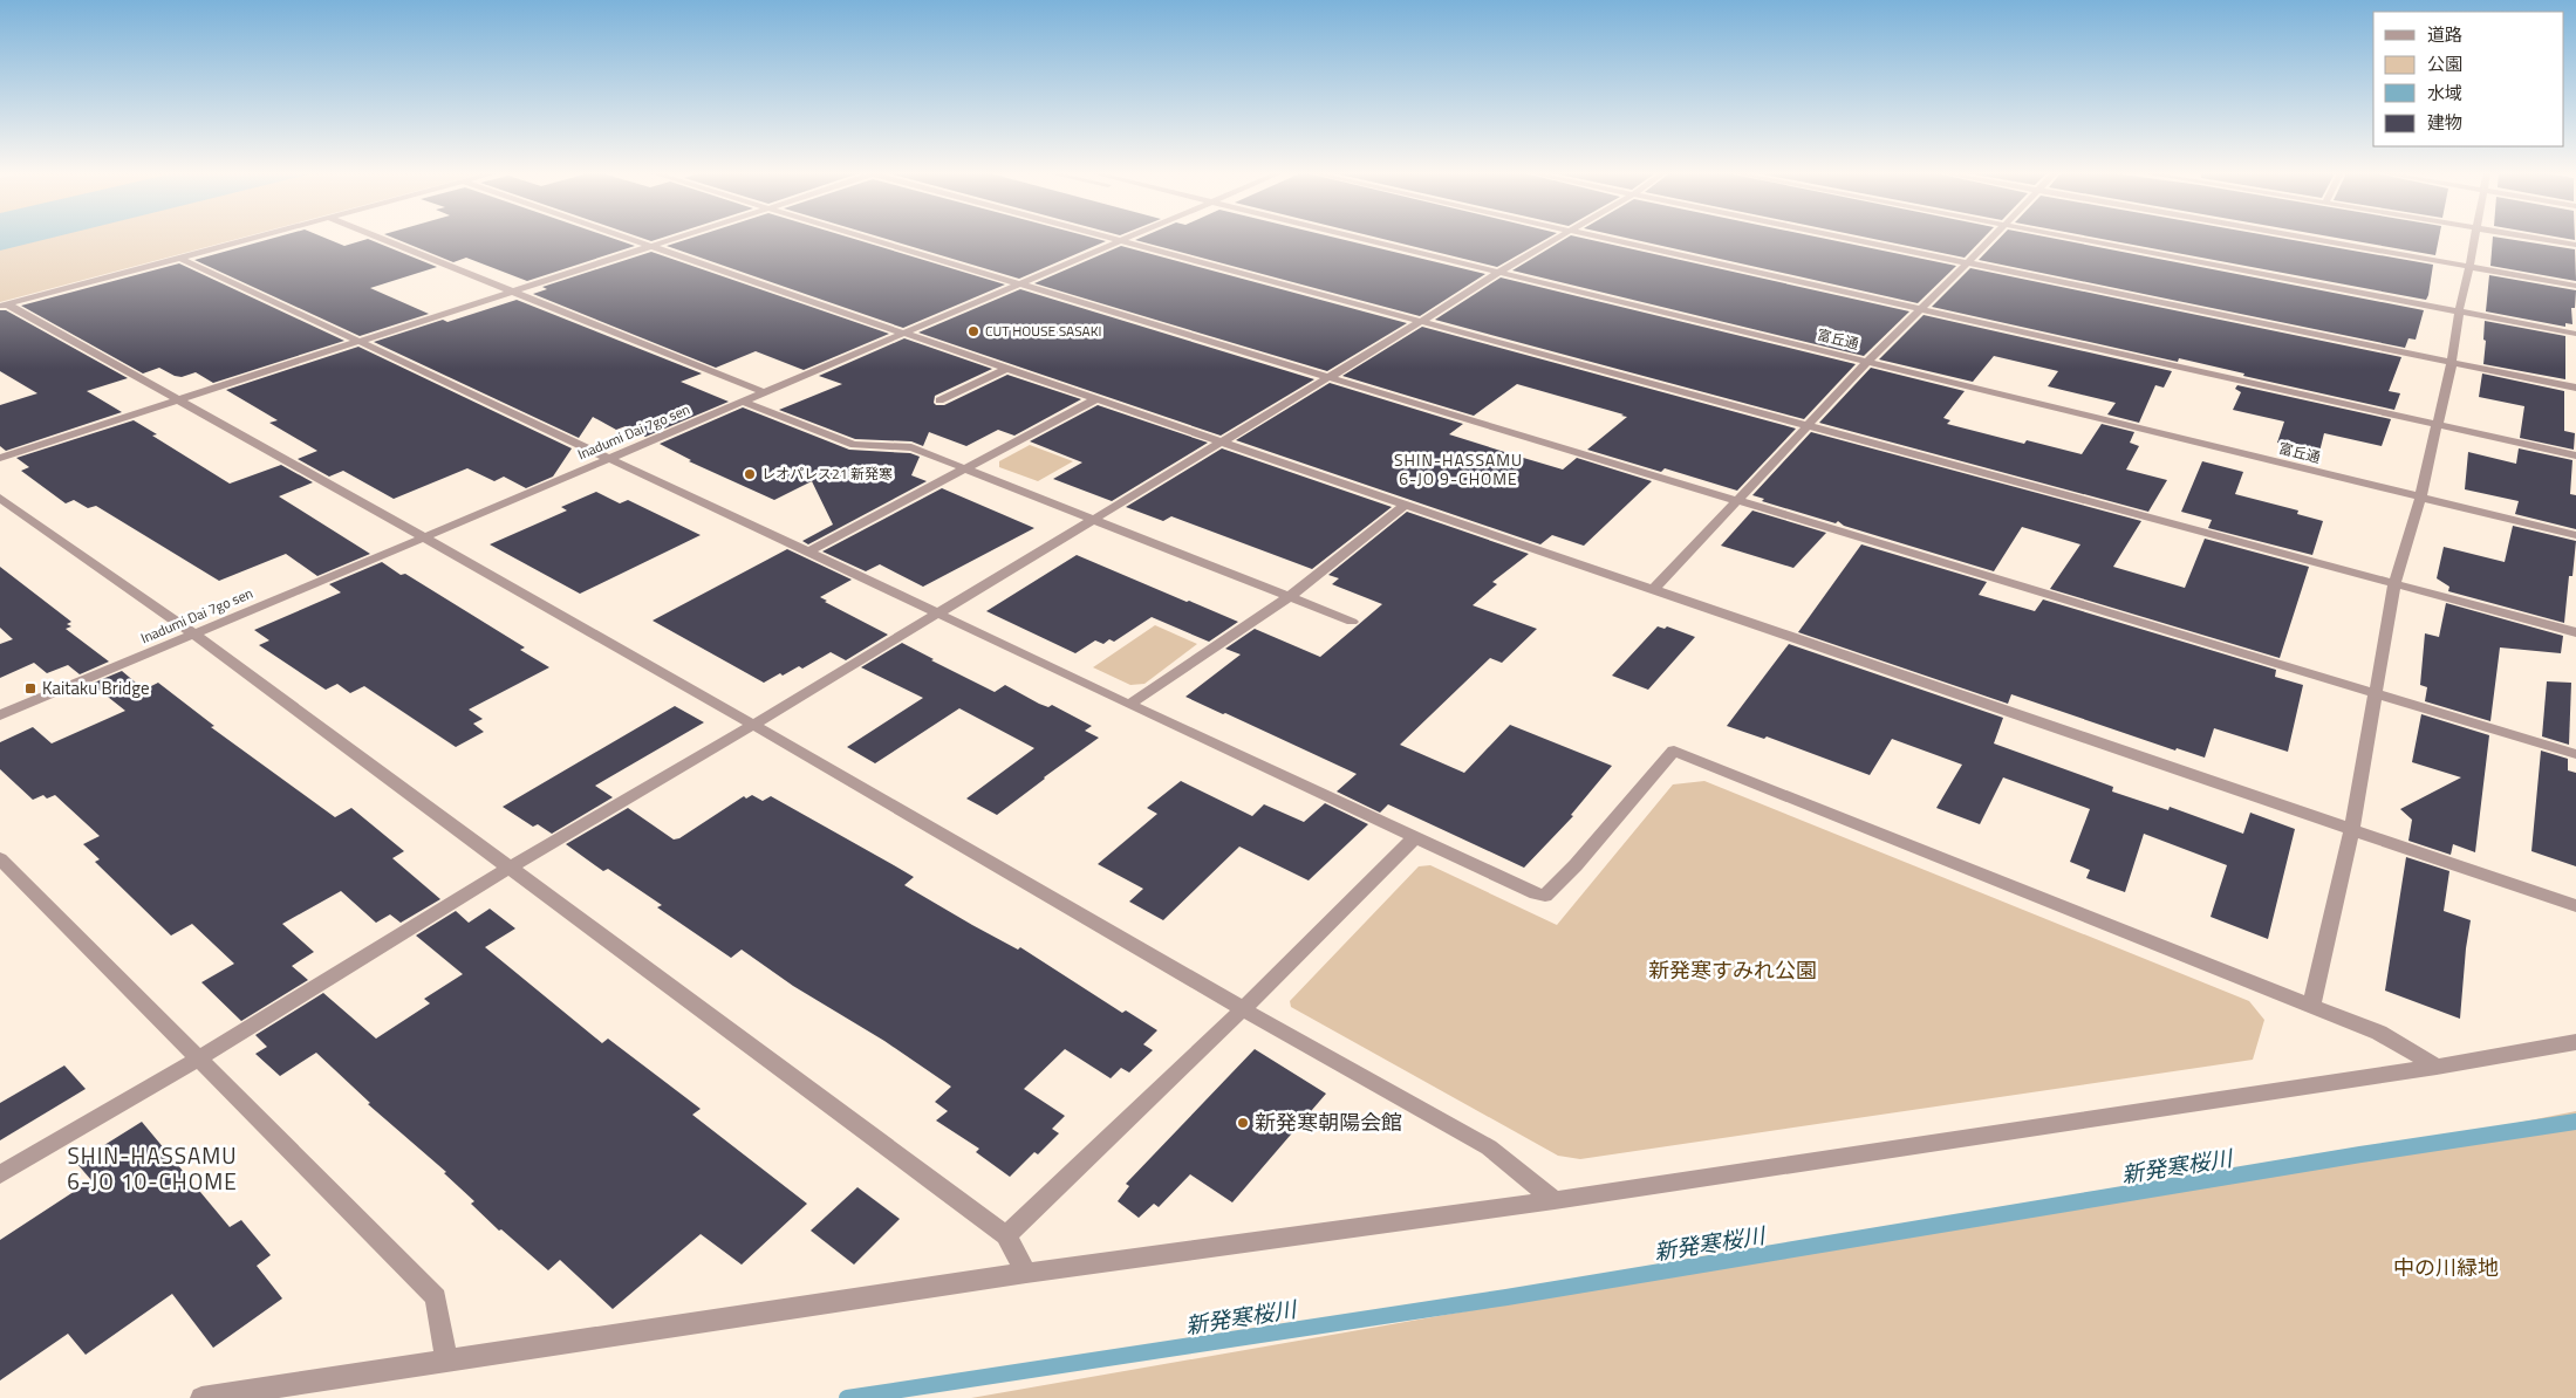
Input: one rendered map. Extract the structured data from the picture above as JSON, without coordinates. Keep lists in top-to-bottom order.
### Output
{
  "streets": {
    "street": ["富丘通", "Inadumi Dai 7go sen"]
  },
  "districts": ["SHIN-HASSAMU 6-JO 9-CHOME", "SHIN-HASSAMU 6-JO 10-CHOME"],
  "water": ["新発寒桜川"],
  "parks": ["新発寒すみれ公園", "中の川緑地"],
  "places": {
    "other": ["CUT HOUSE SASAKI", "レオパレス21 新発寒", "新発寒朝陽会館"],
    "transit": ["Kaitaku Bridge"]
  },
  "legend": [
    "道路",
    "公園",
    "水域",
    "建物"
  ]
}
